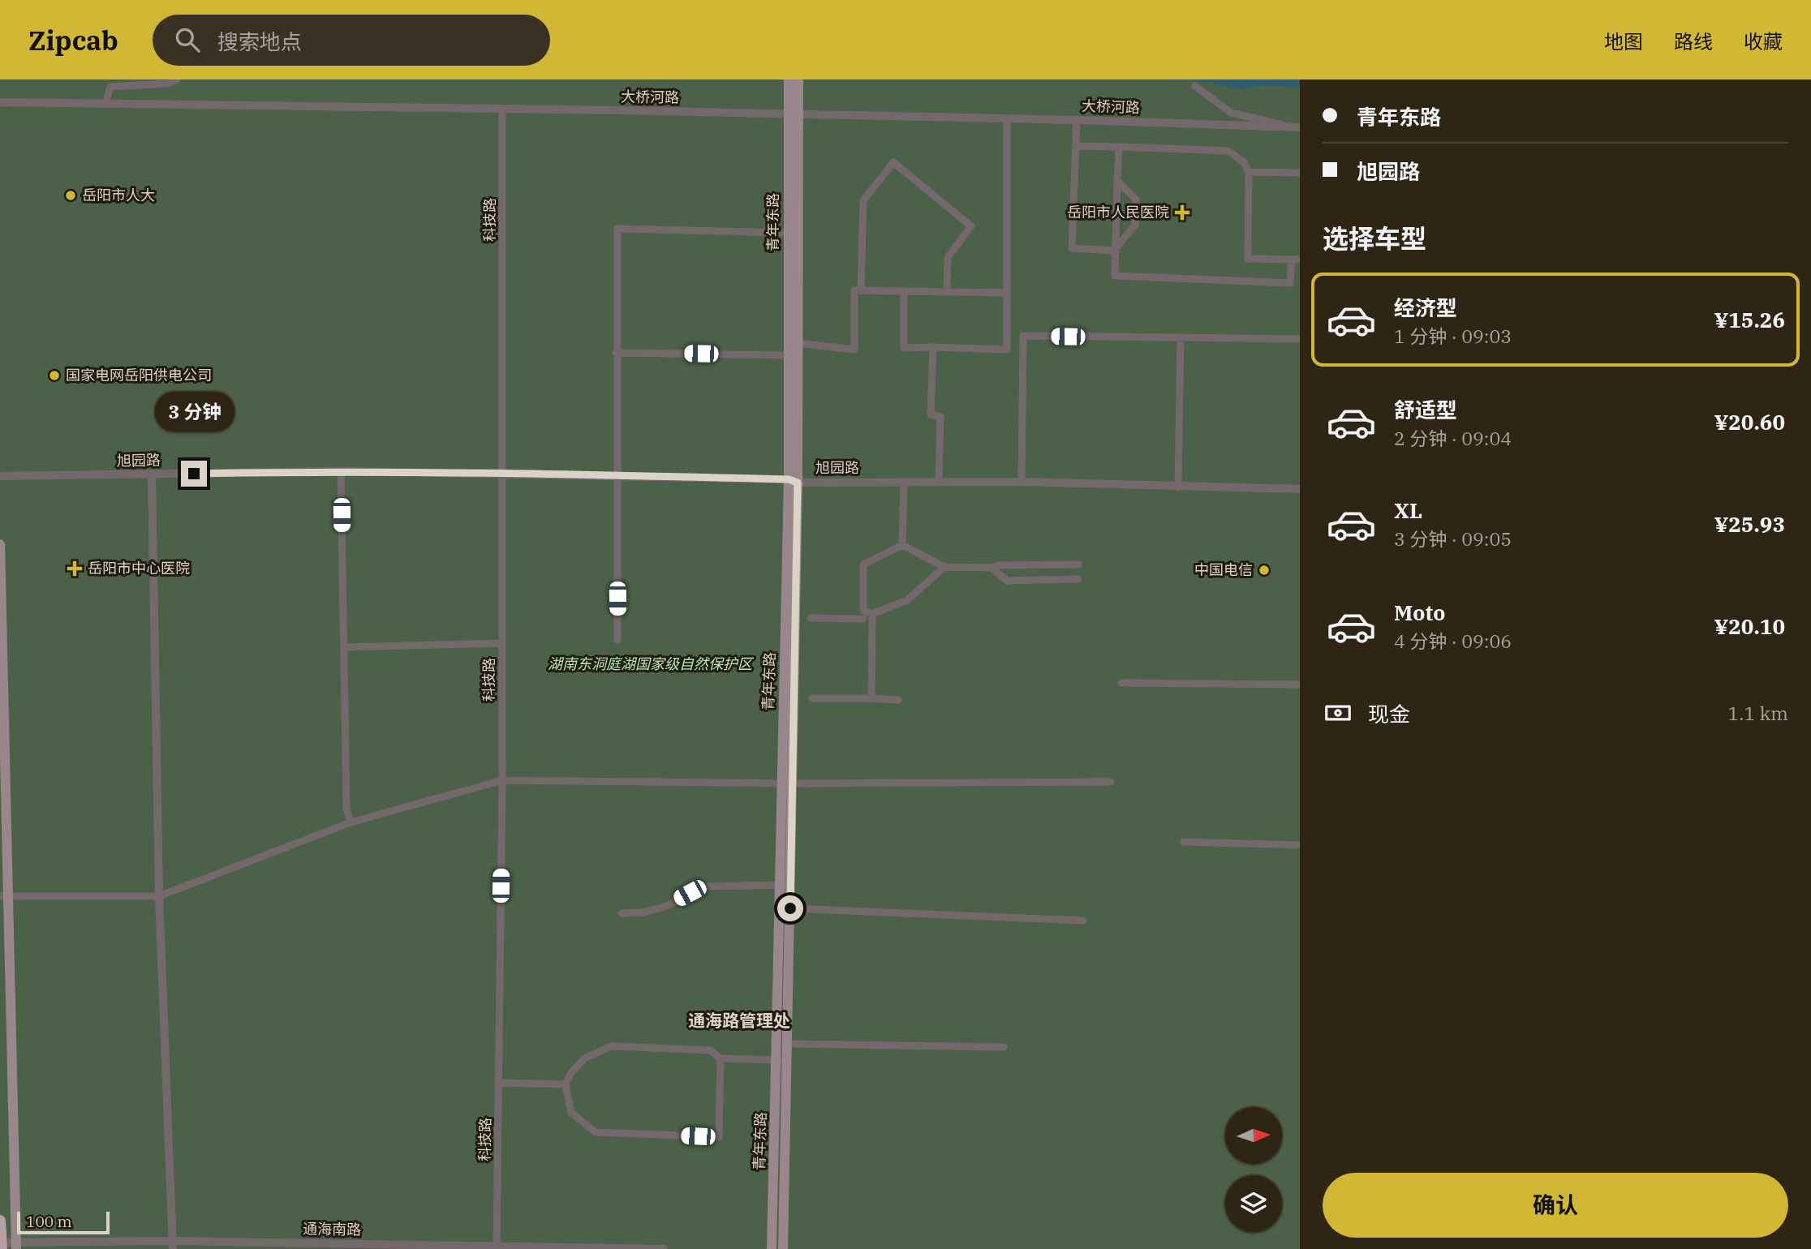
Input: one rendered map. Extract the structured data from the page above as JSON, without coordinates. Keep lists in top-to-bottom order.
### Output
{
  "streets": {
    "main road": ["青年东路"],
    "street": [
      "大桥河路",
      "科技路",
      "旭园路",
      "通海南路"
    ]
  },
  "crossings": [
    ["大桥河路", "科技路"],
    ["大桥河路", "青年东路"],
    ["科技路", "旭园路"],
    ["科技路", "通海南路"],
    ["青年东路", "旭园路"]
  ],
  "districts": ["通海路管理处"],
  "parks": ["湖南东洞庭湖国家级自然保护区"],
  "places": {
    "other": ["岳阳市人大", "国家电网岳阳供电公司", "中国电信"],
    "health": ["岳阳市人民医院", "岳阳市中心医院"]
  },
  "scale_bar": "100 m",
  "north": "right",
  "page": {
    "header": "Zipcab",
    "search": "搜索地点",
    "nav": ["地图", "路线", "收藏"],
    "banner": ["青年东路", "旭园路"],
    "heading": "选择车型",
    "list": [
      {
        "name": "经济型",
        "note": "1 分钟 · 09:03",
        "value": "¥15.26"
      },
      {
        "name": "舒适型",
        "note": "2 分钟 · 09:04",
        "value": "¥20.60"
      },
      {
        "name": "XL",
        "note": "3 分钟 · 09:05",
        "value": "¥25.93"
      },
      {
        "name": "Moto",
        "note": "4 分钟 · 09:06",
        "value": "¥20.10"
      }
    ],
    "bubble": "3 分钟",
    "pay": ["现金", "1.1 km"],
    "buttons": "确认",
    "scale": "100 m"
  }
}
